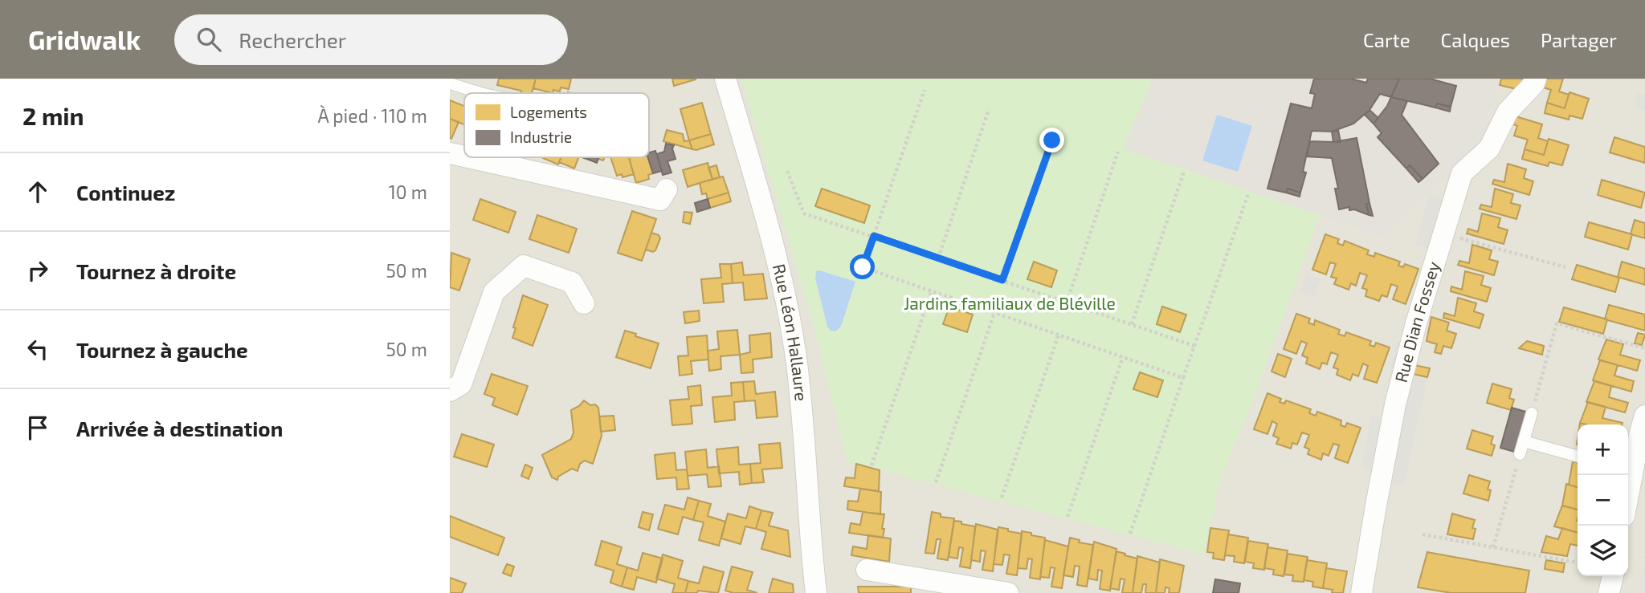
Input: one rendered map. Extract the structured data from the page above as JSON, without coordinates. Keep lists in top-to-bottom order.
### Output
{
  "streets": {
    "street": ["Rue Dian Fossey", "Rue Léon Hallaure"]
  },
  "parks": ["Jardins familiaux de Bléville"],
  "legend": ["Logements", "Industrie"],
  "page": {
    "header": "Gridwalk",
    "search": "Rechercher",
    "nav": ["Carte", "Calques", "Partager"],
    "heading": ["2 min", "À pied · 110 m"],
    "list": [
      ["Continuez", "10 m"],
      ["Tournez à droite", "50 m"],
      ["Tournez à gauche", "50 m"],
      "Arrivée à destination"
    ],
    "map_buttons": ["+", "−"]
  }
}
